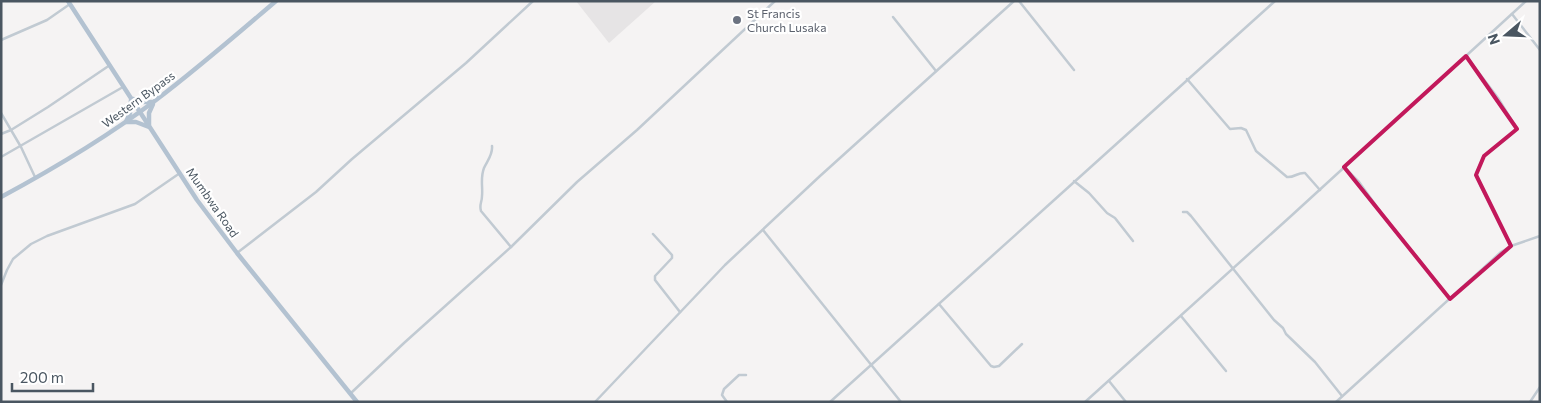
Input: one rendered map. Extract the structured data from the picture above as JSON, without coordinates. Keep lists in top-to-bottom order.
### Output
{
  "streets": {
    "main road": ["Western Bypass", "Mumbwa Road"]
  },
  "crossings": [
    ["Western Bypass", "Mumbwa Road"]
  ],
  "places": ["St Francis Church Lusaka"],
  "scale_bar": "200 m",
  "north": "left"
}
